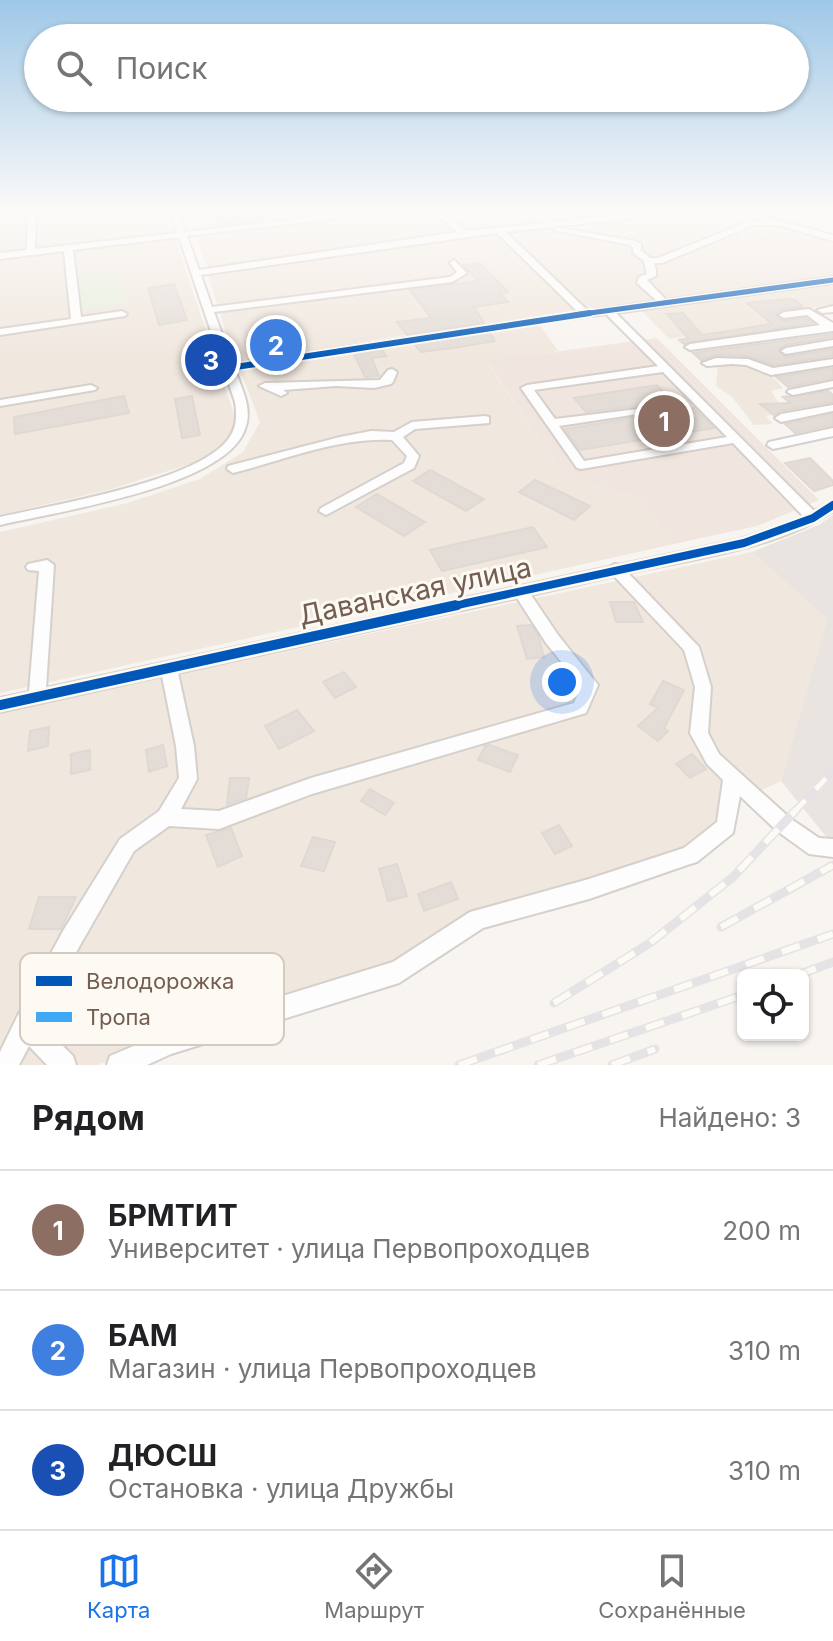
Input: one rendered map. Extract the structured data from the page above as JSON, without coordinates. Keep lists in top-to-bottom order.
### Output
{
  "streets": {
    "street": ["Даванская улица"]
  },
  "legend": ["Велодорожка", "Тропа"],
  "page": {
    "search": "Поиск",
    "pins": ["2", "3", "1"],
    "heading": ["Рядом", "Найдено: 3"],
    "list": [
      {
        "mark": "1",
        "name": "БРМТИТ",
        "note": "Университет · улица Первопроходцев",
        "value": "200 m"
      },
      {
        "mark": "2",
        "name": "БАМ",
        "note": "Магазин · улица Первопроходцев",
        "value": "310 m"
      },
      {
        "mark": "3",
        "name": "ДЮСШ",
        "note": "Остановка · улица Дружбы",
        "value": "310 m"
      }
    ],
    "nav": ["Карта", "Маршрут", "Сохранённые"]
  }
}
